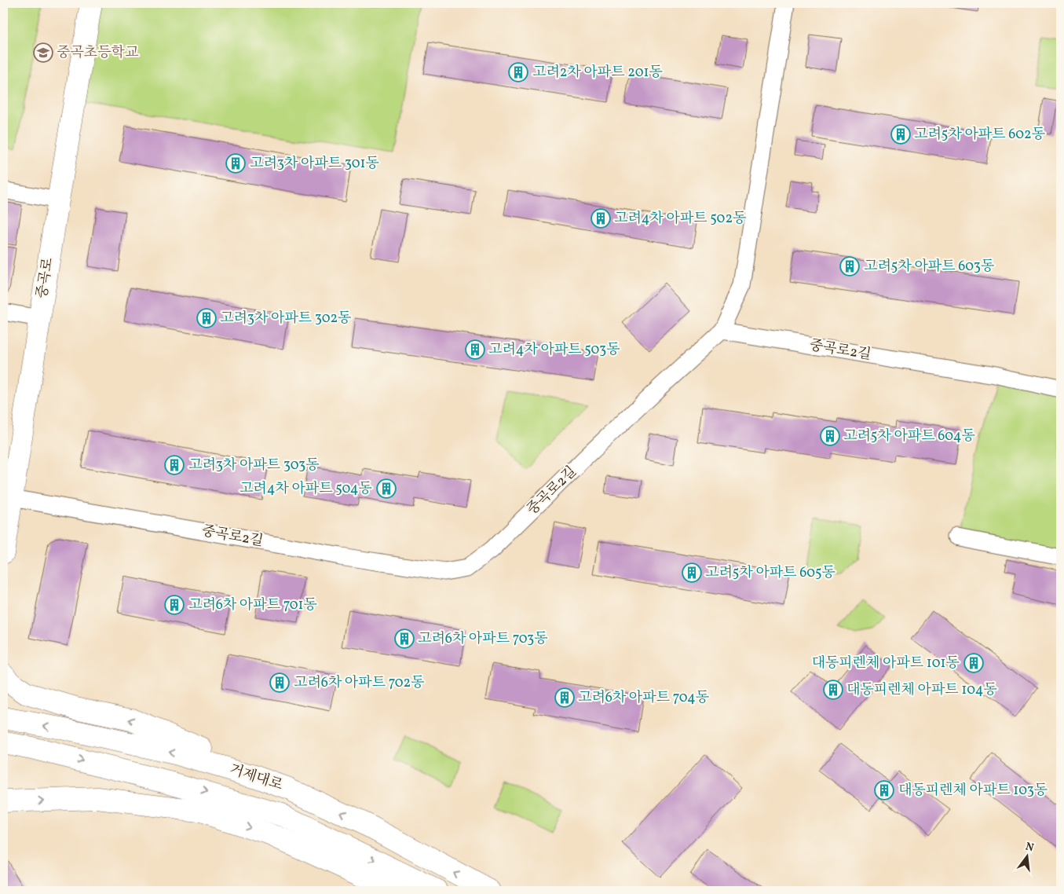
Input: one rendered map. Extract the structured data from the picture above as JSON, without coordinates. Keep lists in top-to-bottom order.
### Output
{
  "streets": {
    "main road": ["중곡로", "거제대로"],
    "street": ["중곡로2길"]
  },
  "crossings": [
    ["중곡로", "중곡로2길"]
  ],
  "places": {
    "school or university": ["중곡초등학교"],
    "building": [
      "고려2차 아파트 201동",
      "고려5차 아파트 602동",
      "고려3차 아파트 301동",
      "고려4차 아파트 502동",
      "고려5차 아파트 603동",
      "고려3차 아파트 302동",
      "고려4차 아파트 503동",
      "고려5차 아파트 604동",
      "고려3차 아파트 303동",
      "고려4차 아파트 504동",
      "고려5차 아파트 605동",
      "고려6차 아파트 701동",
      "고려6차 아파트 703동",
      "대동피렌체 아파트 101동",
      "고려6차 아파트 702동",
      "대동피렌체 아파트 104동",
      "고려6차 아파트 704동",
      "대동피렌체 아파트 103동"
    ]
  },
  "north": "top"
}
